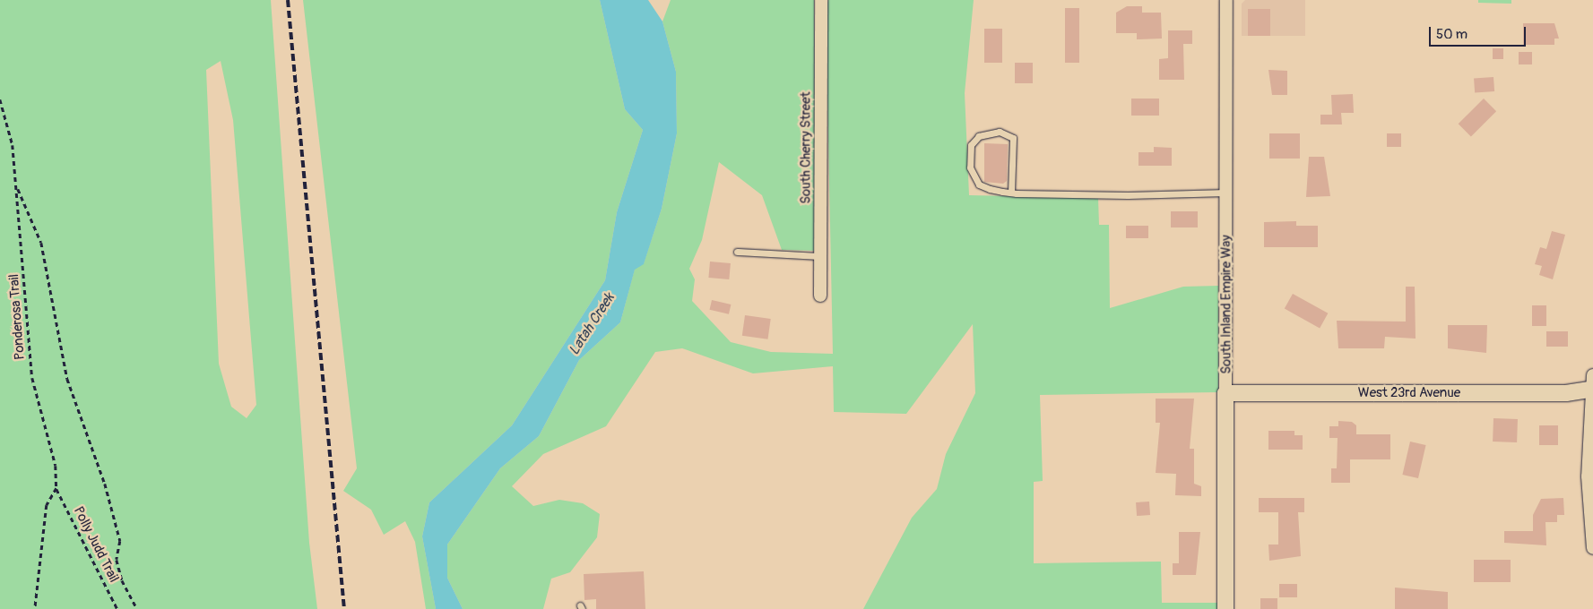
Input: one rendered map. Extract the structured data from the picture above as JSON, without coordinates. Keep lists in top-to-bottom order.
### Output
{
  "streets": {
    "street": ["South Cherry Street", "South Inland Empire Way", "West 23rd Avenue"],
    "path": ["Ponderosa Trail", "Polly Judd Trail"]
  },
  "crossings": [
    ["South Inland Empire Way", "West 23rd Avenue"],
    ["Ponderosa Trail", "Polly Judd Trail"]
  ],
  "water": ["Latah Creek"],
  "scale_bar": "50 m"
}
